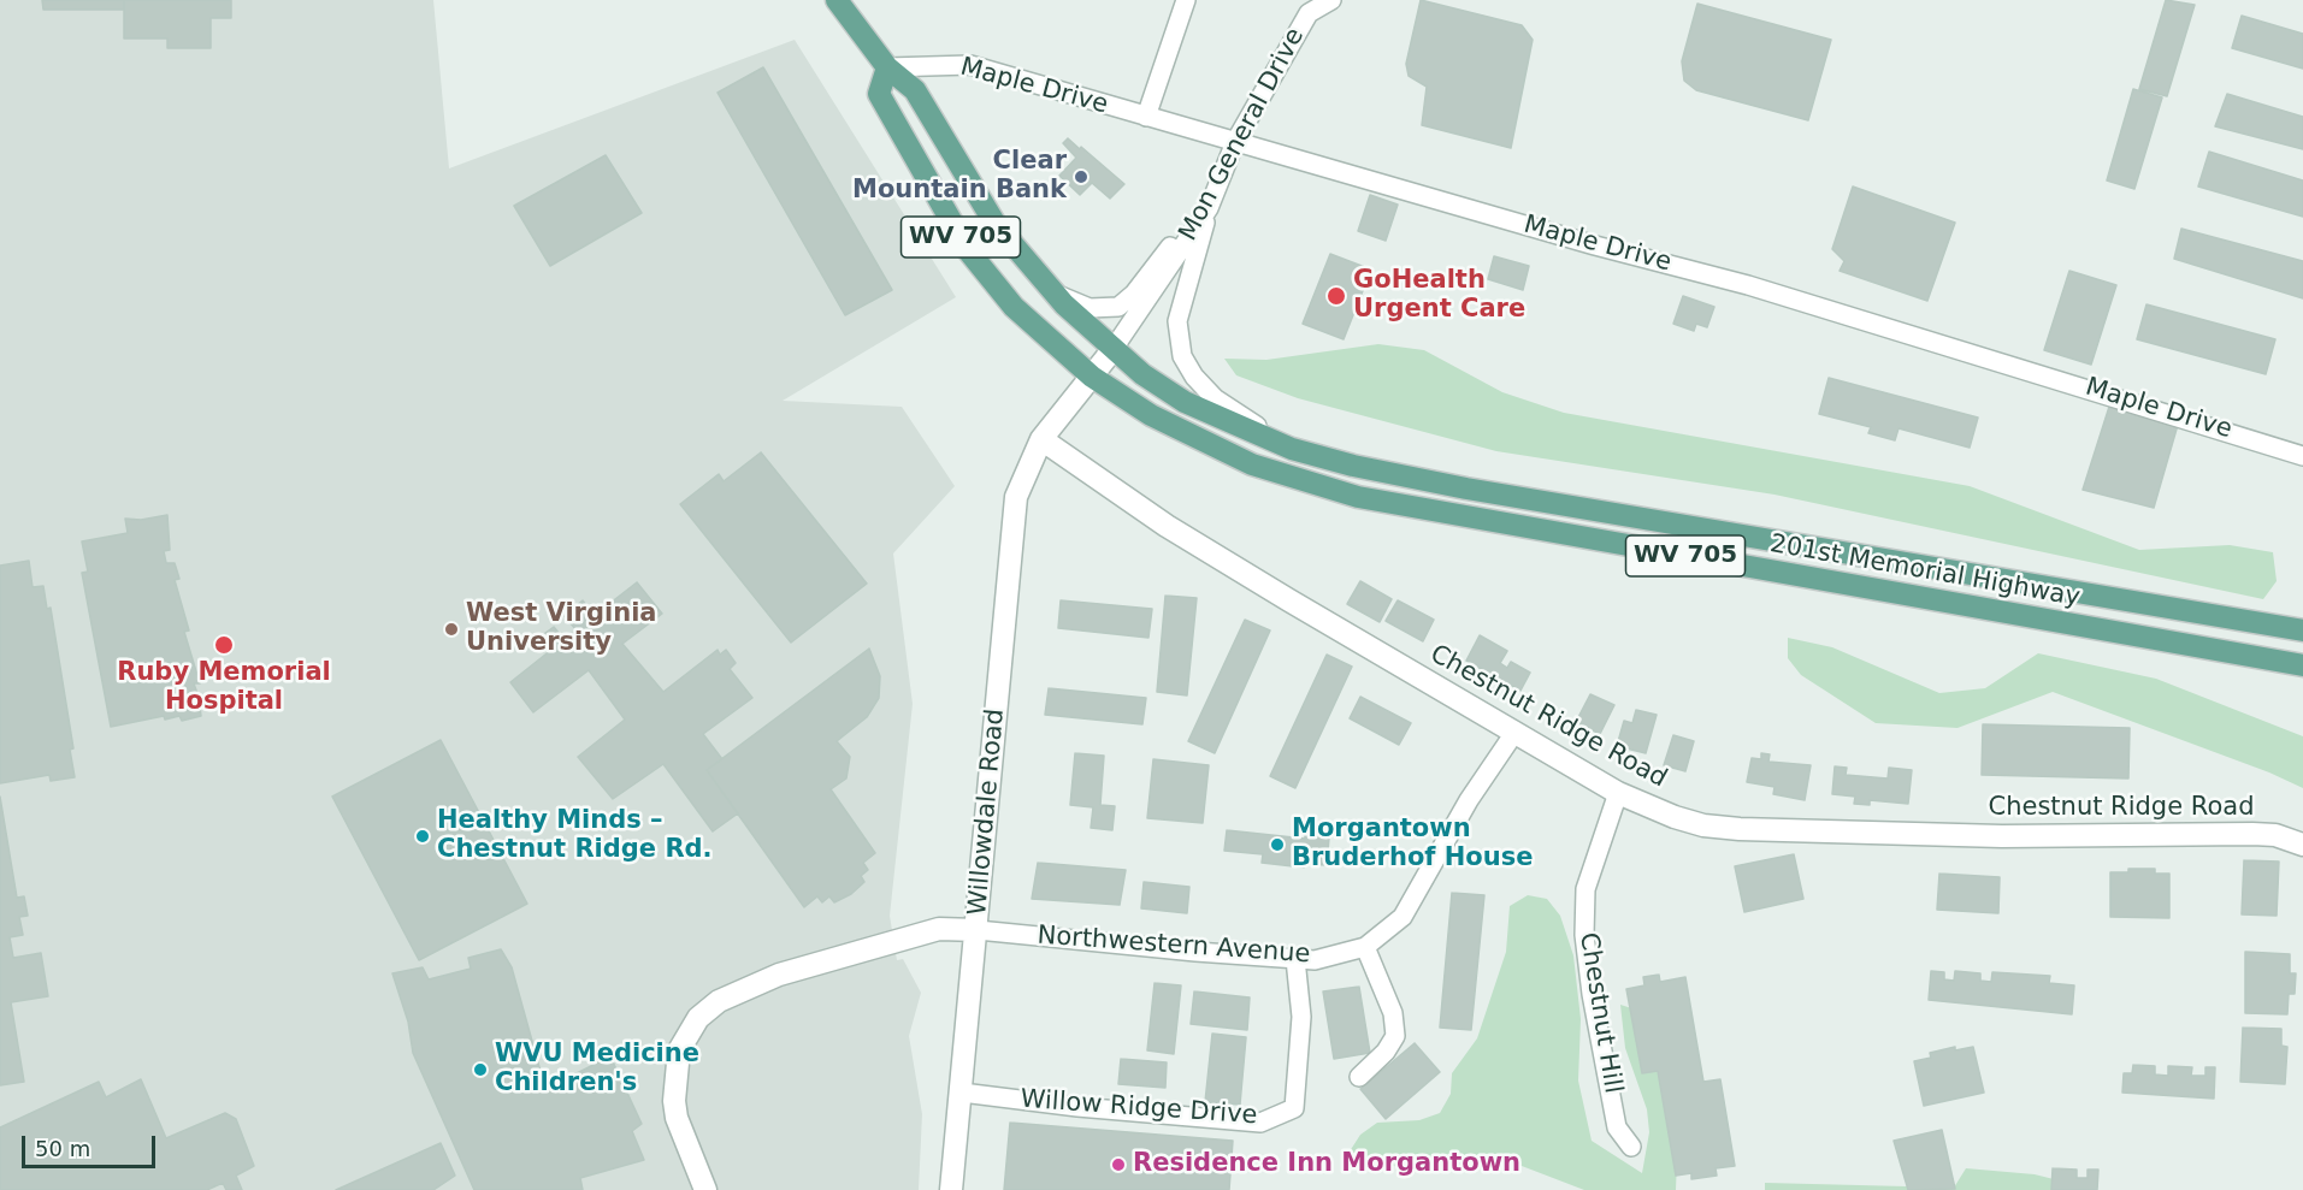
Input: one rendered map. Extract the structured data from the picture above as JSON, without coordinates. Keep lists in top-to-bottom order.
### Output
{
  "streets": {
    "main road": ["WV 705", "201st Memorial Highway"],
    "street": [
      "Maple Drive",
      "Mon General Drive",
      "Chestnut Ridge Road",
      "Willowdale Road",
      "Northwestern Avenue",
      "Chestnut Hill",
      "Willow Ridge Drive"
    ]
  },
  "crossings": [
    ["Maple Drive", "Mon General Drive"],
    ["Maple Drive", "WV 705"],
    ["Mon General Drive", "WV 705"],
    ["Mon General Drive", "201st Memorial Highway"],
    ["WV 705", "201st Memorial Highway"],
    ["Chestnut Ridge Road", "Willowdale Road"],
    ["Chestnut Ridge Road", "Northwestern Avenue"],
    ["Chestnut Ridge Road", "Chestnut Hill"],
    ["Willowdale Road", "Northwestern Avenue"],
    ["Willowdale Road", "Willow Ridge Drive"],
    ["Northwestern Avenue", "Willow Ridge Drive"]
  ],
  "places": [
    "Clear Mountain Bank",
    "GoHealth Urgent Care",
    "West Virginia University",
    "Ruby Memorial Hospital",
    "Healthy Minds – Chestnut Ridge Rd.",
    "Morgantown Bruderhof House",
    "WVU Medicine Children's",
    "Residence Inn Morgantown"
  ],
  "scale_bar": "50 m"
}
